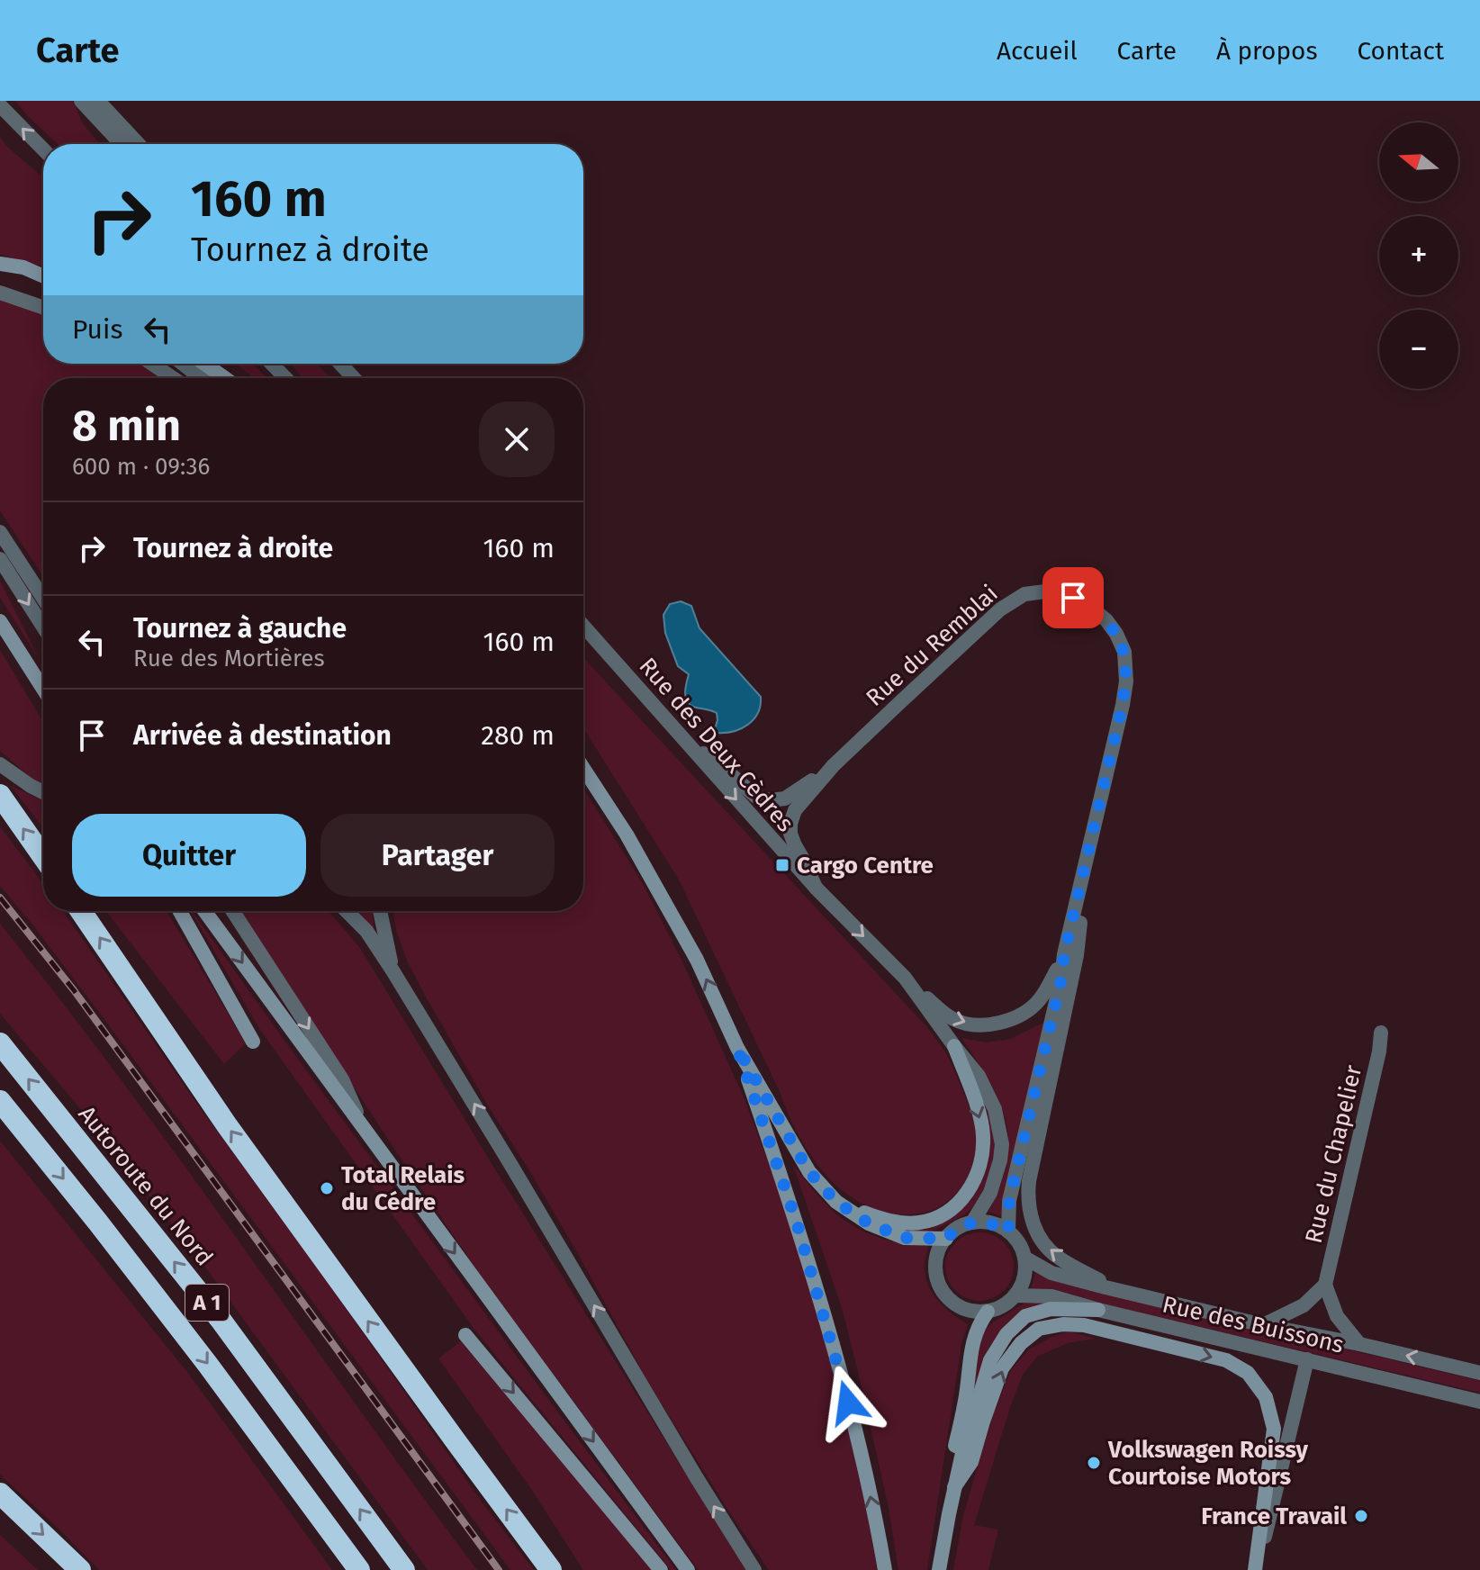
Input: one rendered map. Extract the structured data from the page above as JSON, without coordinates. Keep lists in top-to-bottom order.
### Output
{
  "streets": {
    "highway": ["Autoroute du Nord", "A 1"],
    "street": [
      "Rue du Remblai",
      "Rue des Deux Cèdres",
      "Rue du Chapelier",
      "Rue des Buissons"
    ]
  },
  "crossings": [
    ["Rue du Remblai", "Rue des Deux Cèdres"],
    ["Rue des Deux Cèdres", "Rue des Buissons"]
  ],
  "one_way": ["Rue des Deux Cèdres"],
  "places": {
    "transit": ["Cargo Centre"],
    "other": ["Total Relais du Cédre", "Volkswagen Roissy Courtoise Motors", "France Travail"]
  },
  "north": "left",
  "page": {
    "header": "Carte",
    "nav": [
      "Accueil",
      "Carte",
      "À propos",
      "Contact"
    ],
    "map_buttons": ["+", "−"],
    "turn": ["160 m", "Tournez à droite"],
    "then": "Puis",
    "heading": ["8 min", "600 m · 09:36"],
    "list": [
      {
        "name": "Tournez à droite",
        "value": "160 m"
      },
      {
        "name": "Tournez à gauche",
        "note": "Rue des Mortières",
        "value": "160 m"
      },
      {
        "name": "Arrivée à destination",
        "value": "280 m"
      }
    ],
    "buttons": ["Quitter", "Partager"]
  }
}
